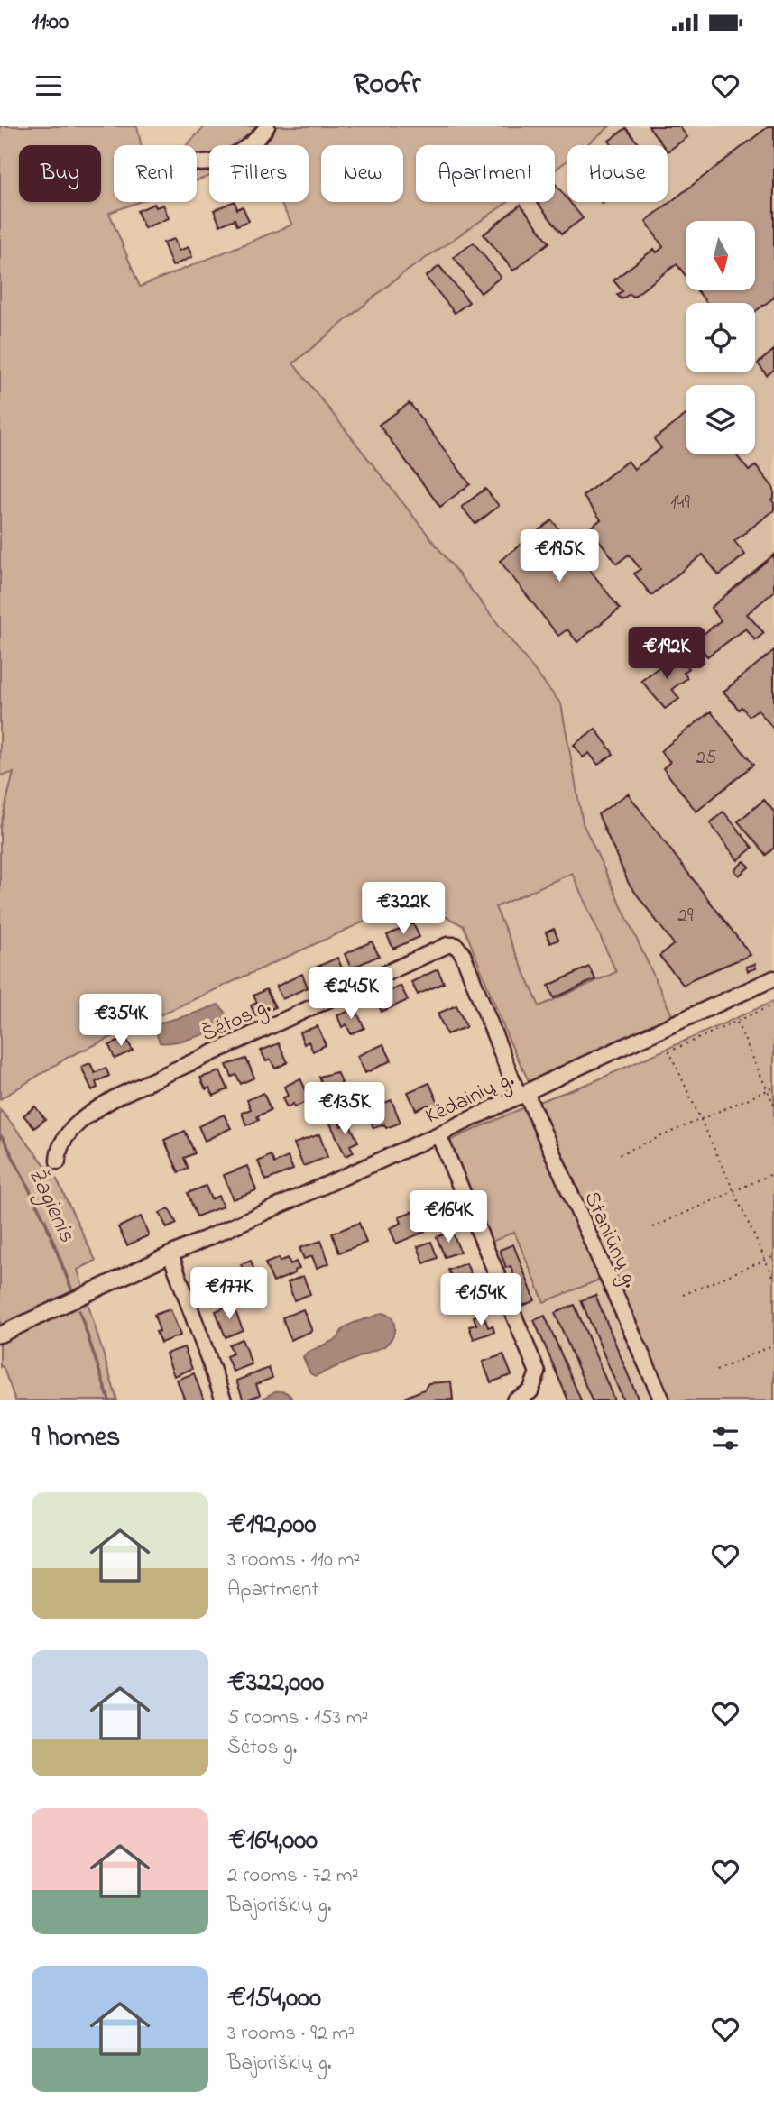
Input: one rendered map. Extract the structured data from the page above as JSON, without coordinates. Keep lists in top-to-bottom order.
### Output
{
  "streets": {
    "street": ["Šėtos g.", "Kėdainių g.", "Staniūnų g."]
  },
  "crossings": [
    ["Šėtos g.", "Staniūnų g."],
    ["Kėdainių g.", "Staniūnų g."]
  ],
  "water": ["Žagienis"],
  "house_numbers": ["149", "25", "29"],
  "north": "bottom",
  "page": {
    "status": "11:00",
    "header": "Roofr",
    "chip": [
      "Buy",
      "Rent",
      "Filters",
      "New",
      "Apartment",
      "House"
    ],
    "price": [
      "€195K",
      "€192K",
      "€322K",
      "€245K",
      "€354K",
      "€135K",
      "€164K",
      "€177K",
      "€154K"
    ],
    "heading": "9 homes",
    "list": [
      {
        "name": "€192,000",
        "note": "3 rooms · 110 m² · Apartment"
      },
      {
        "name": "€322,000",
        "note": "5 rooms · 153 m² · Šėtos g."
      },
      {
        "name": "€164,000",
        "note": "2 rooms · 72 m² · Bajoriškių g."
      },
      {
        "name": "€154,000",
        "note": "3 rooms · 92 m² · Bajoriškių g."
      }
    ]
  }
}
